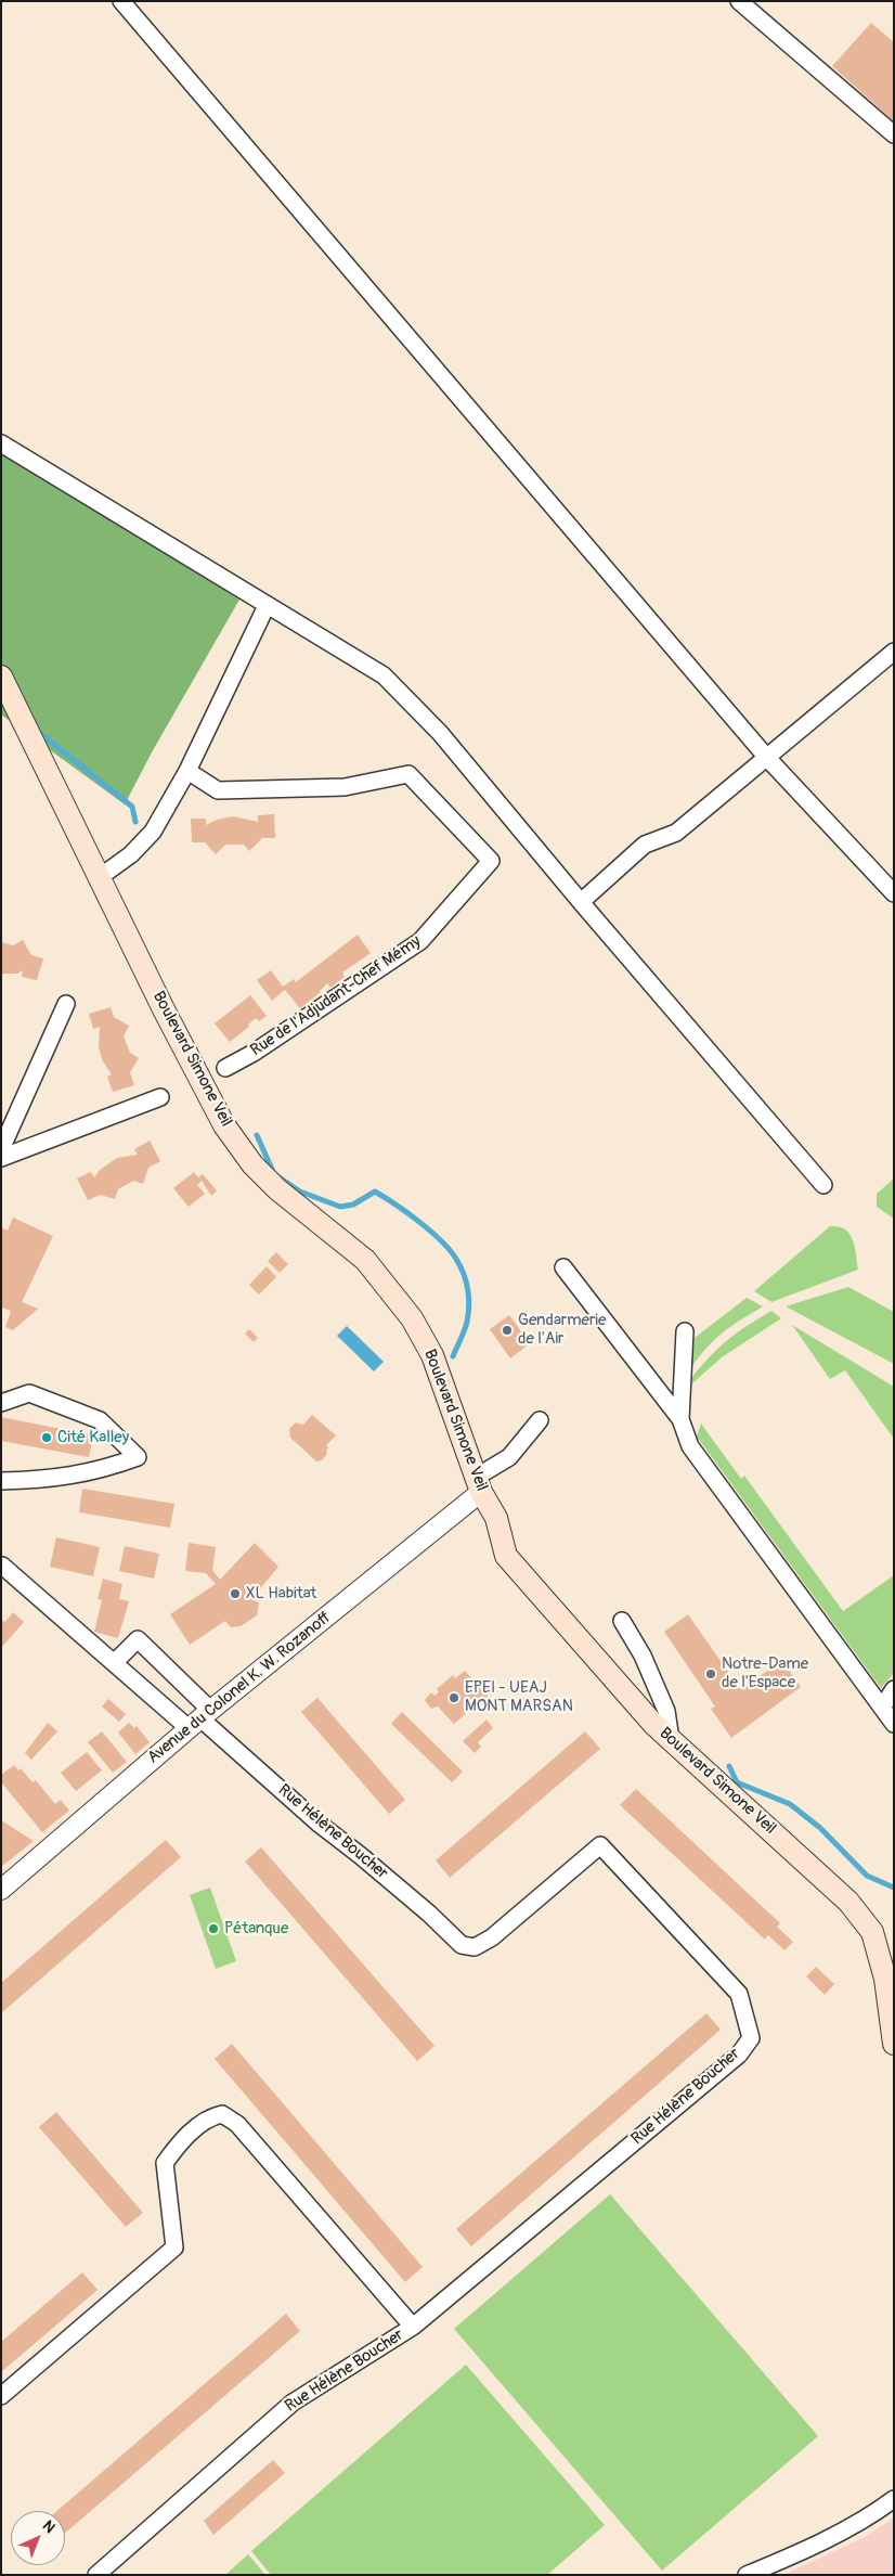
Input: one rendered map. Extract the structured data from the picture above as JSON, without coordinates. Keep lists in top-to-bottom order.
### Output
{
  "streets": {
    "main road": ["Boulevard Simone Veil"],
    "street": ["Rue de l'Adjudant-Chef Mémy", "Avenue du Colonel K. W. Rozanoff", "Rue Hélène Boucher"]
  },
  "crossings": [
    ["Boulevard Simone Veil", "Avenue du Colonel K. W. Rozanoff"],
    ["Avenue du Colonel K. W. Rozanoff", "Rue Hélène Boucher"]
  ],
  "places": [
    "Gendarmerie de l'Air",
    "Cité Kalley",
    "XL Habitat",
    "Notre-Dame de l'Espace",
    "EPEI - UEAJ MONT MARSAN",
    "Pétanque"
  ],
  "north": "top right"
}
